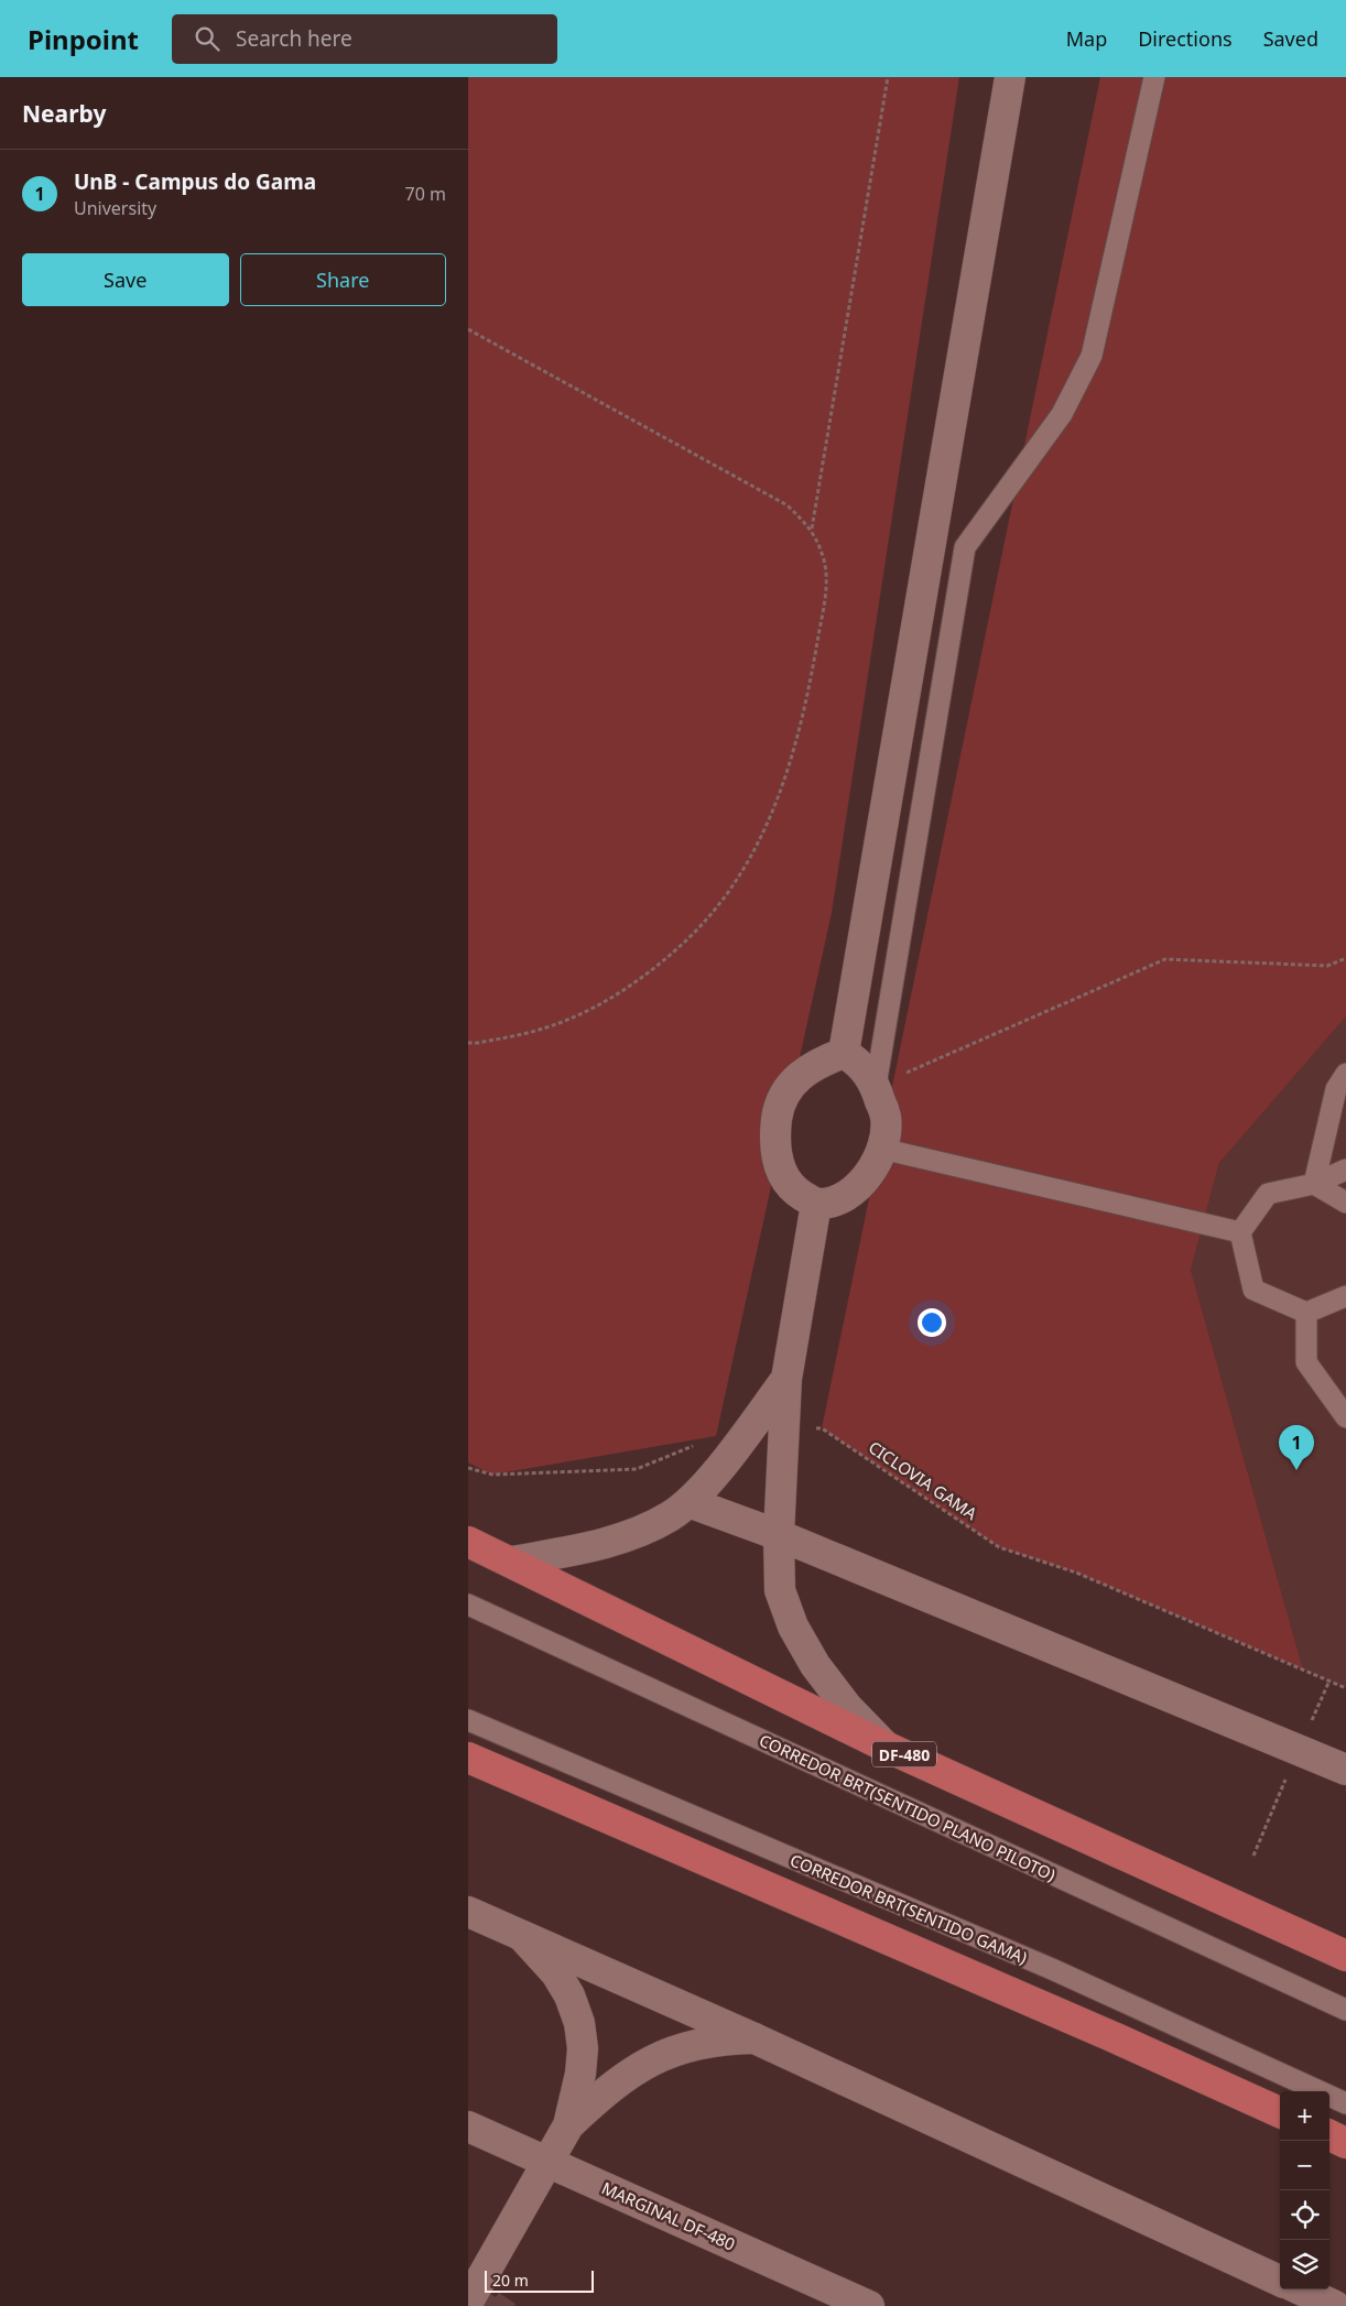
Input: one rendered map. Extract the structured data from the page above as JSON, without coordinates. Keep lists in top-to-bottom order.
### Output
{
  "streets": {
    "main road": ["DF-480"],
    "street": ["MARGINAL DF-480"],
    "lane": ["CORREDOR BRT(SENTIDO PLANO PILOTO)", "CORREDOR BRT(SENTIDO GAMA)"],
    "path": ["CICLOVIA GAMA"]
  },
  "scale_bar": "20 m",
  "page": {
    "header": "Pinpoint",
    "search": "Search here",
    "nav": ["Map", "Directions", "Saved"],
    "heading": "Nearby",
    "list": [
      {
        "mark": "1",
        "name": "UnB - Campus do Gama",
        "note": "University",
        "value": "70 m"
      }
    ],
    "buttons": ["Save", "Share"],
    "pins": "1",
    "map_buttons": ["+", "−"],
    "scale": "20 m"
  }
}
